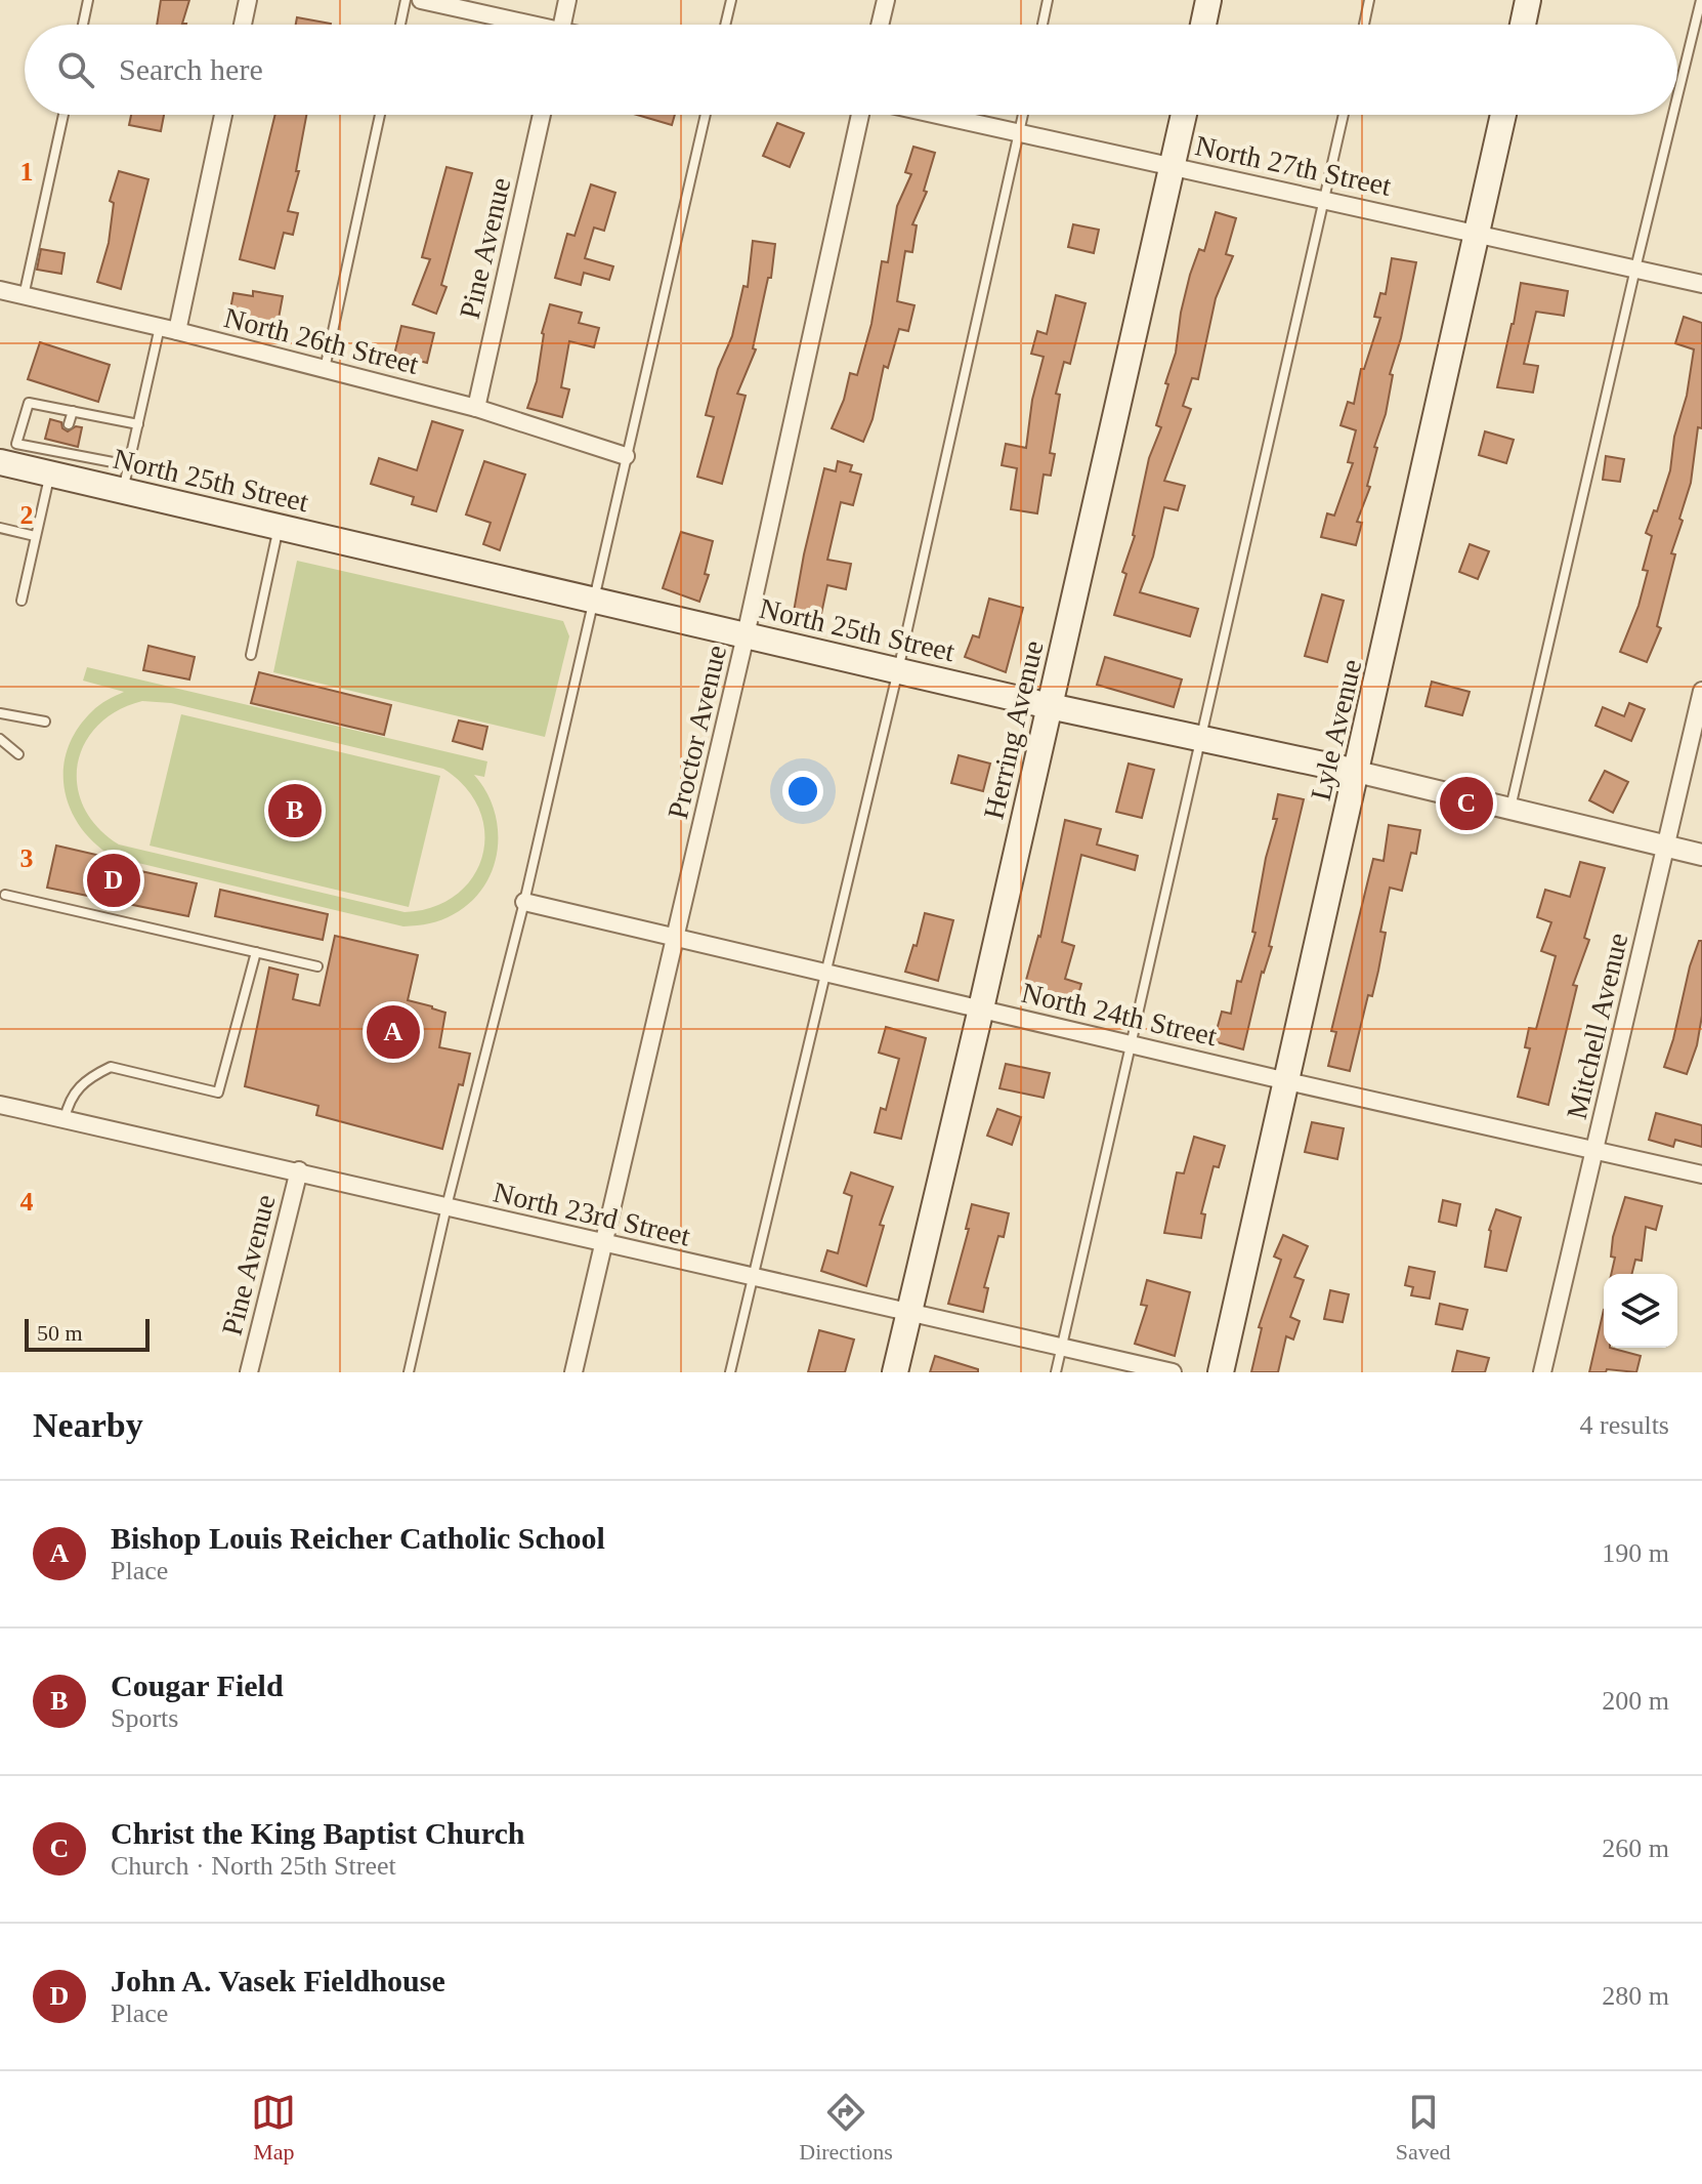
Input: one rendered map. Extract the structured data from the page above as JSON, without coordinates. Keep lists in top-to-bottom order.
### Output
{
  "streets": {
    "main road": ["North 25th Street", "Herring Avenue", "Lyle Avenue"],
    "street": [
      "North 27th Street",
      "Pine Avenue",
      "North 26th Street",
      "Proctor Avenue",
      "North 24th Street",
      "Mitchell Avenue",
      "North 23rd Street"
    ]
  },
  "crossings": [
    ["North 27th Street", "Herring Avenue"],
    ["North 27th Street", "Lyle Avenue"],
    ["Pine Avenue", "North 26th Street"],
    ["Pine Avenue", "North 23rd Street"],
    ["North 25th Street", "Herring Avenue"],
    ["North 25th Street", "Lyle Avenue"],
    ["North 25th Street", "Proctor Avenue"],
    ["North 25th Street", "Mitchell Avenue"],
    ["Herring Avenue", "North 24th Street"],
    ["Herring Avenue", "North 23rd Street"],
    ["Lyle Avenue", "North 24th Street"],
    ["Proctor Avenue", "North 24th Street"],
    ["Proctor Avenue", "North 23rd Street"],
    ["North 24th Street", "Mitchell Avenue"]
  ],
  "scale_bar": "50 m",
  "page": {
    "search": "Search here",
    "pins": [
      "C",
      "B",
      "D",
      "A"
    ],
    "scale": "50 m",
    "heading": ["Nearby", "4 results"],
    "list": [
      {
        "mark": "A",
        "name": "Bishop Louis Reicher Catholic School",
        "note": "Place",
        "value": "190 m"
      },
      {
        "mark": "B",
        "name": "Cougar Field",
        "note": "Sports",
        "value": "200 m"
      },
      {
        "mark": "C",
        "name": "Christ the King Baptist Church",
        "note": "Church · North 25th Street",
        "value": "260 m"
      },
      {
        "mark": "D",
        "name": "John A. Vasek Fieldhouse",
        "note": "Place",
        "value": "280 m"
      }
    ],
    "nav": ["Map", "Directions", "Saved"]
  },
  "grid": {
    "rows": [
      "1",
      "2",
      "3",
      "4"
    ]
  }
}
